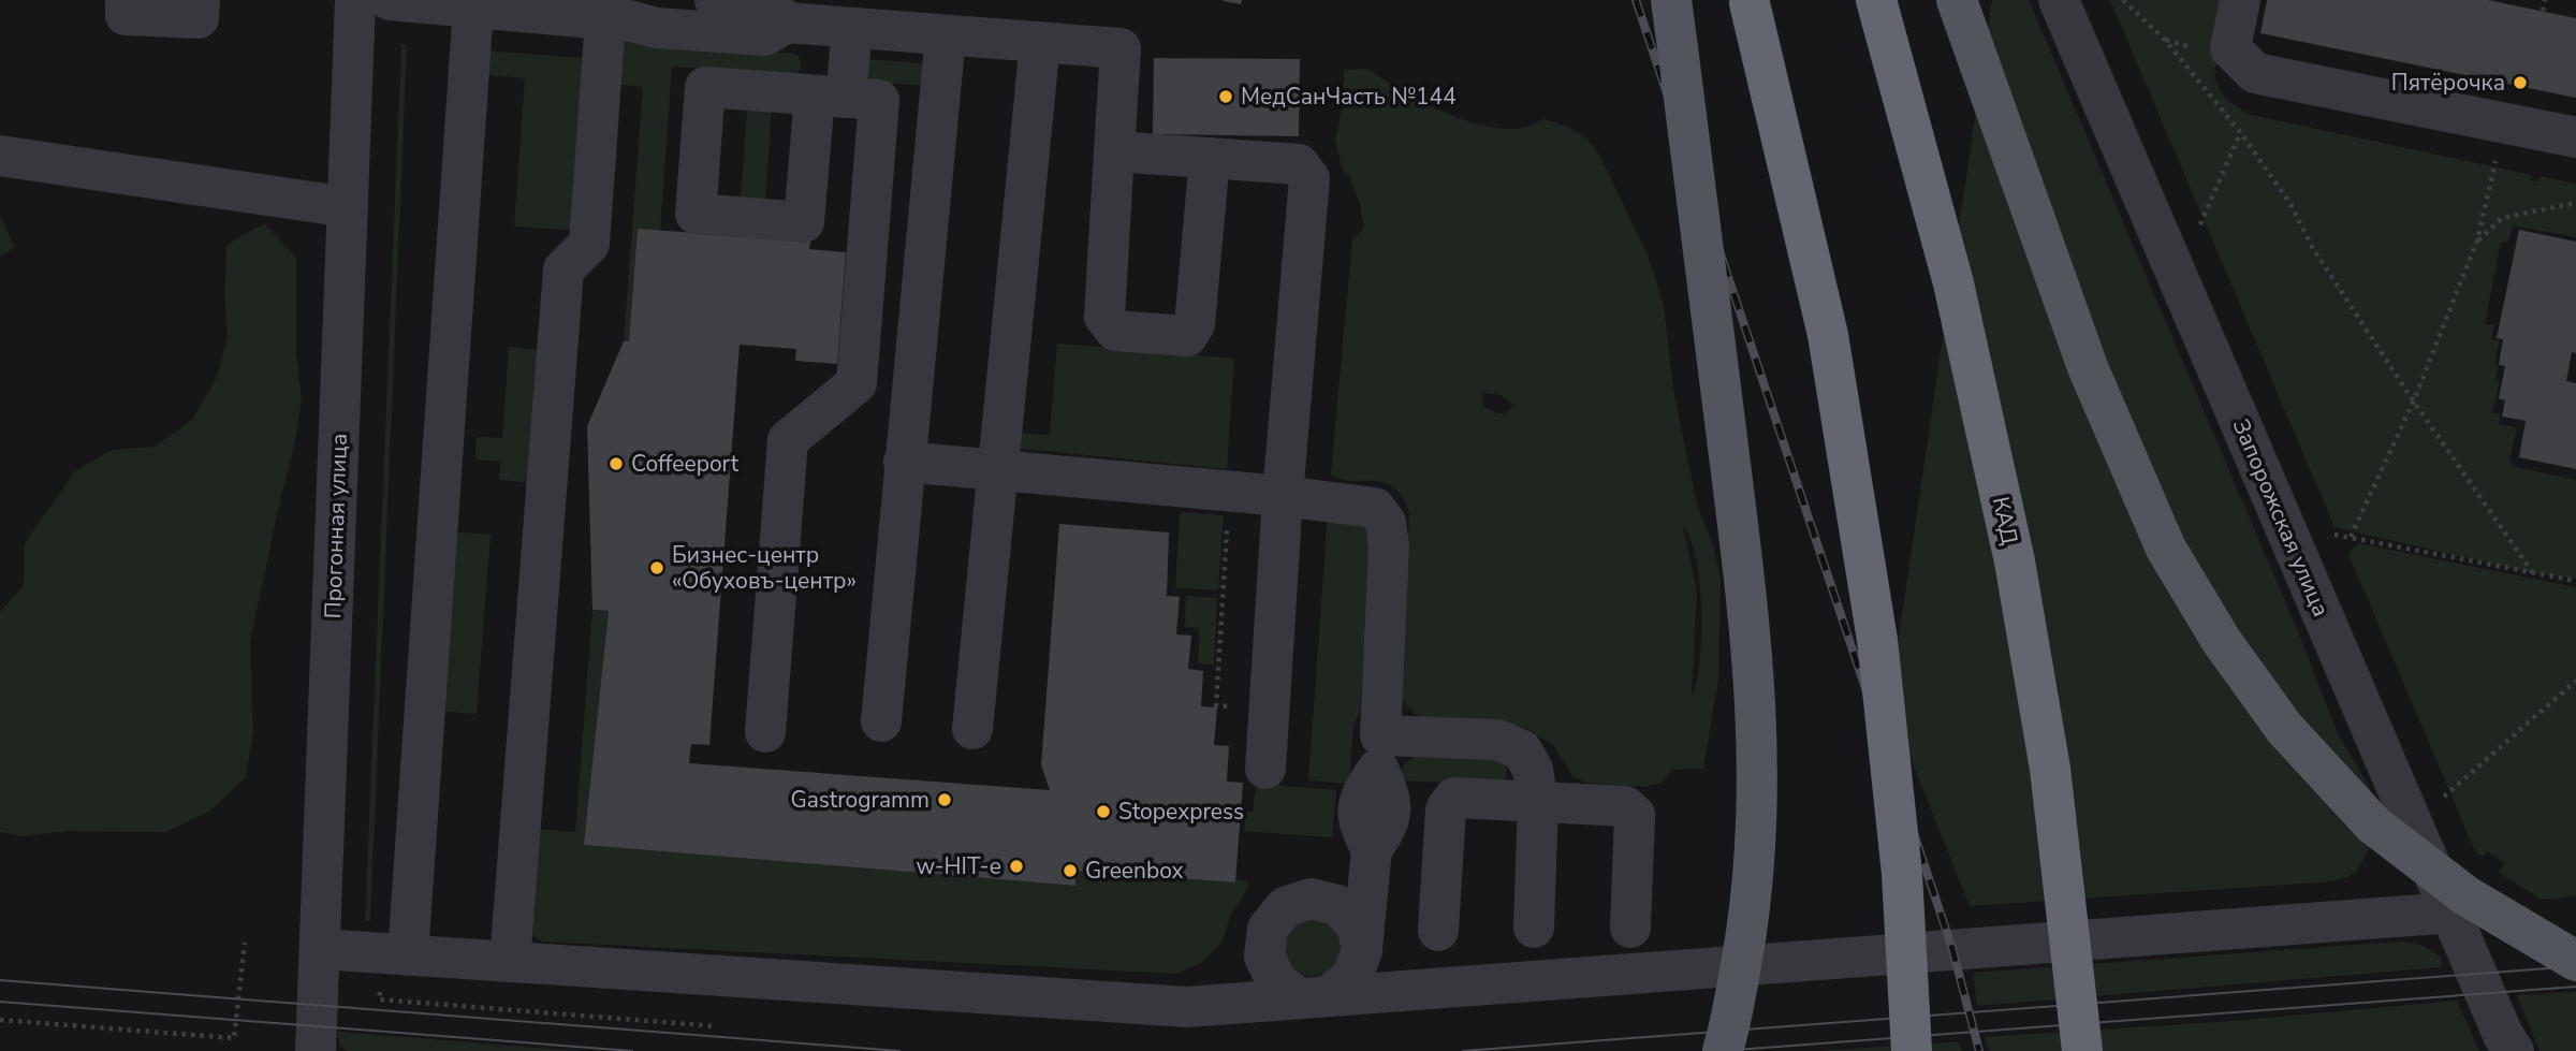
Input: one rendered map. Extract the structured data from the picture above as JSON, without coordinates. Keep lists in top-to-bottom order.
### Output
{
  "streets": {
    "highway": ["КАД"],
    "street": ["Запорожская улица", "Прогонная улица"]
  },
  "places": [
    "Пятёрочка",
    "МедСанЧасть №144",
    "Coffeeport",
    "Бизнес-центр «Обуховъ-центр»",
    "Gastrogramm",
    "Stopexpress",
    "w-HIT-e",
    "Greenbox"
  ]
}
